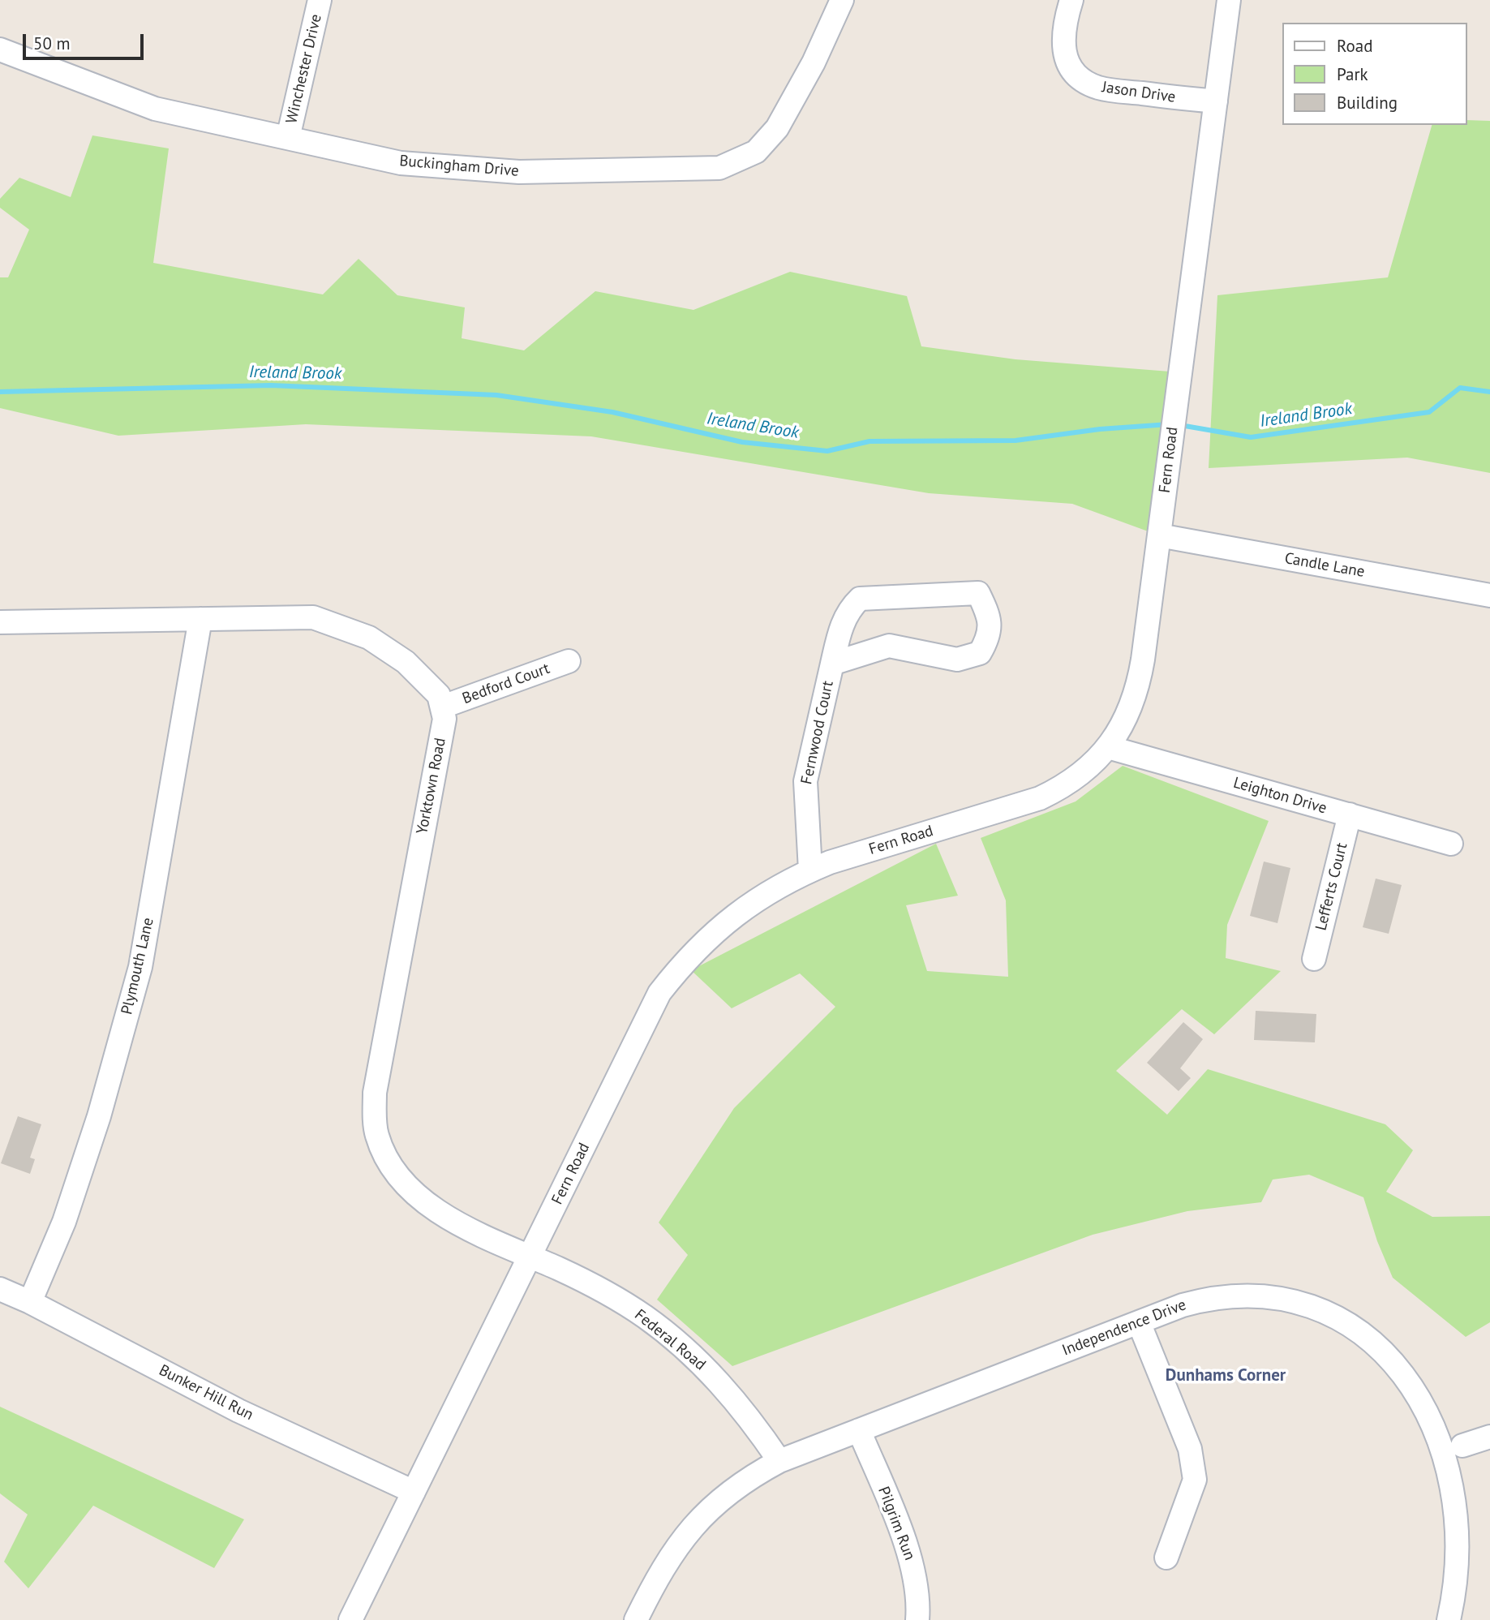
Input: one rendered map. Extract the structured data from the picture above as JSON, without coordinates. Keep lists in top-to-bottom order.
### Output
{
  "streets": {
    "street": [
      "Winchester Drive",
      "Jason Drive",
      "Buckingham Drive",
      "Fern Road",
      "Candle Lane",
      "Bedford Court",
      "Fernwood Court",
      "Yorktown Road",
      "Leighton Drive",
      "Lefferts Court",
      "Plymouth Lane",
      "Independence Drive",
      "Federal Road",
      "Bunker Hill Run",
      "Pilgrim Run"
    ]
  },
  "crossings": [
    ["Winchester Drive", "Buckingham Drive"],
    ["Jason Drive", "Fern Road"],
    ["Fern Road", "Candle Lane"],
    ["Fern Road", "Fernwood Court"],
    ["Fern Road", "Yorktown Road"],
    ["Fern Road", "Leighton Drive"],
    ["Fern Road", "Federal Road"],
    ["Fern Road", "Bunker Hill Run"],
    ["Bedford Court", "Yorktown Road"],
    ["Yorktown Road", "Federal Road"],
    ["Leighton Drive", "Lefferts Court"],
    ["Plymouth Lane", "Bunker Hill Run"],
    ["Independence Drive", "Federal Road"],
    ["Independence Drive", "Pilgrim Run"]
  ],
  "districts": ["Dunhams Corner"],
  "water": ["Ireland Brook"],
  "legend": ["Road", "Park", "Building"],
  "scale_bar": "50 m"
}
